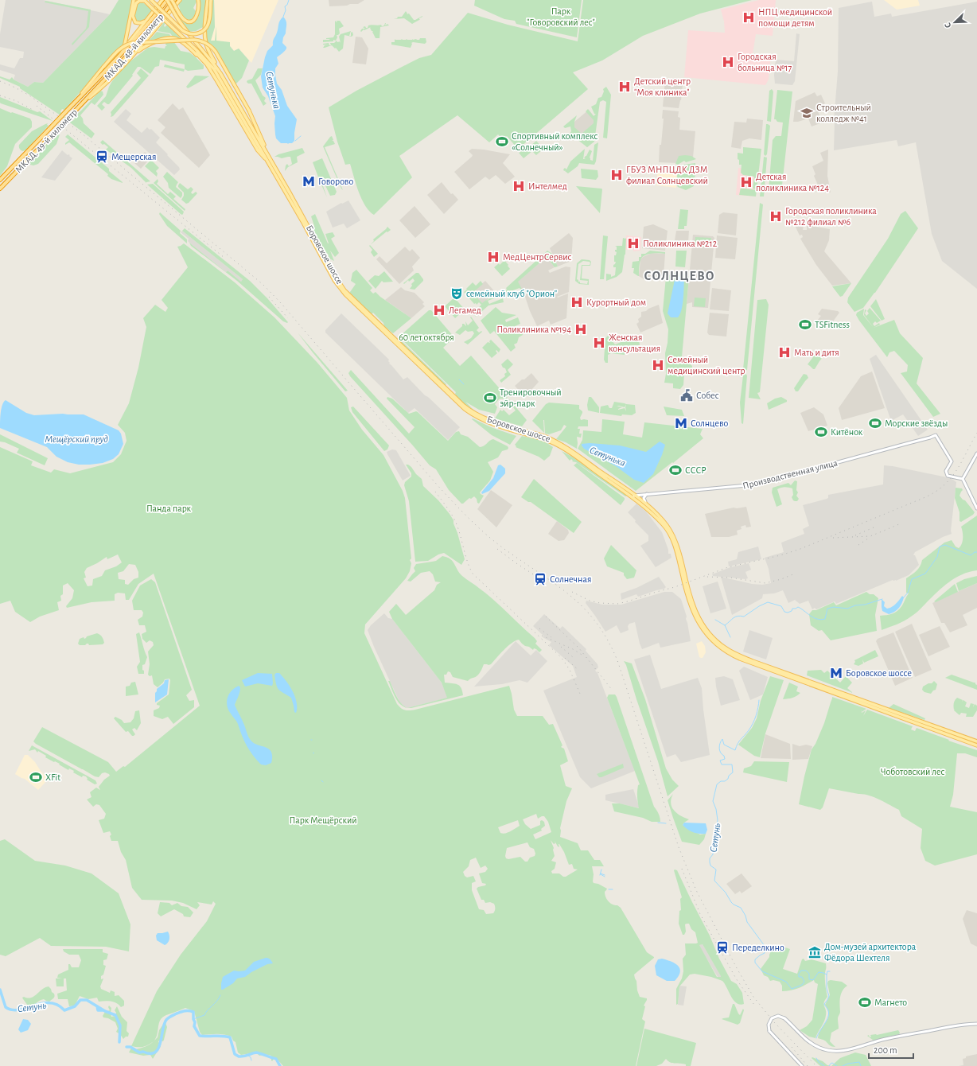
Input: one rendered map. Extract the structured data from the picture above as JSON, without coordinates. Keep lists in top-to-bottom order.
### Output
{
  "streets": {
    "highway": ["МКАД, 48-й километр", "МКАД, 49-й километр"],
    "main road": ["Боровское шоссе", "Производственная улица"]
  },
  "crossings": [
    ["МКАД, 48-й километр", "МКАД, 49-й километр"],
    ["МКАД, 48-й километр", "Боровское шоссе"],
    ["Боровское шоссе", "Производственная улица"]
  ],
  "districts": ["СОЛНЦЕВО"],
  "water": ["Сетунька", "Мещёрский пруд", "Сетунь"],
  "parks": [
    "Парк \"Говоровский лес\"",
    "60 лет октября",
    "Панда парк",
    "Чоботовский лес",
    "Парк Мещёрский"
  ],
  "places": {
    "hospital": [
      "НПЦ медицинской помощи детям",
      "Городская больница №17",
      "Детский центр \"Моя клиника\"",
      "ГБУЗ МНПЦДК ДЗМ филиал Солнцевский",
      "Детская поликлиника №124",
      "Интелмед",
      "Городская поликлиника №212 филиал №6",
      "Поликлиника №212",
      "МедЦентрСервис",
      "Курортный дом",
      "Легамед",
      "Поликлиника №194",
      "Женская консультация",
      "Мать и дитя",
      "Семейный медицинский центр"
    ],
    "school or university": ["Строительный колледж №41"],
    "sports": [
      "Спортивный комплекс «Солнечный»",
      "TSFitness",
      "Тренировочный эйр-парк",
      "Морские звёзды",
      "Китёнок",
      "СССР",
      "XFit",
      "Магнето"
    ],
    "station": ["Мещерская", "Солнечная", "Переделкино"],
    "metro station": ["Говорово", "Солнцево", "Боровское шоссе"],
    "theatre": ["семейный клуб \"Орион\""],
    "public building": ["Собес"],
    "museum": ["Дом-музей архитектора Фёдора Шехтеля"]
  },
  "scale_bar": "200 m",
  "north": "bottom left"
}
